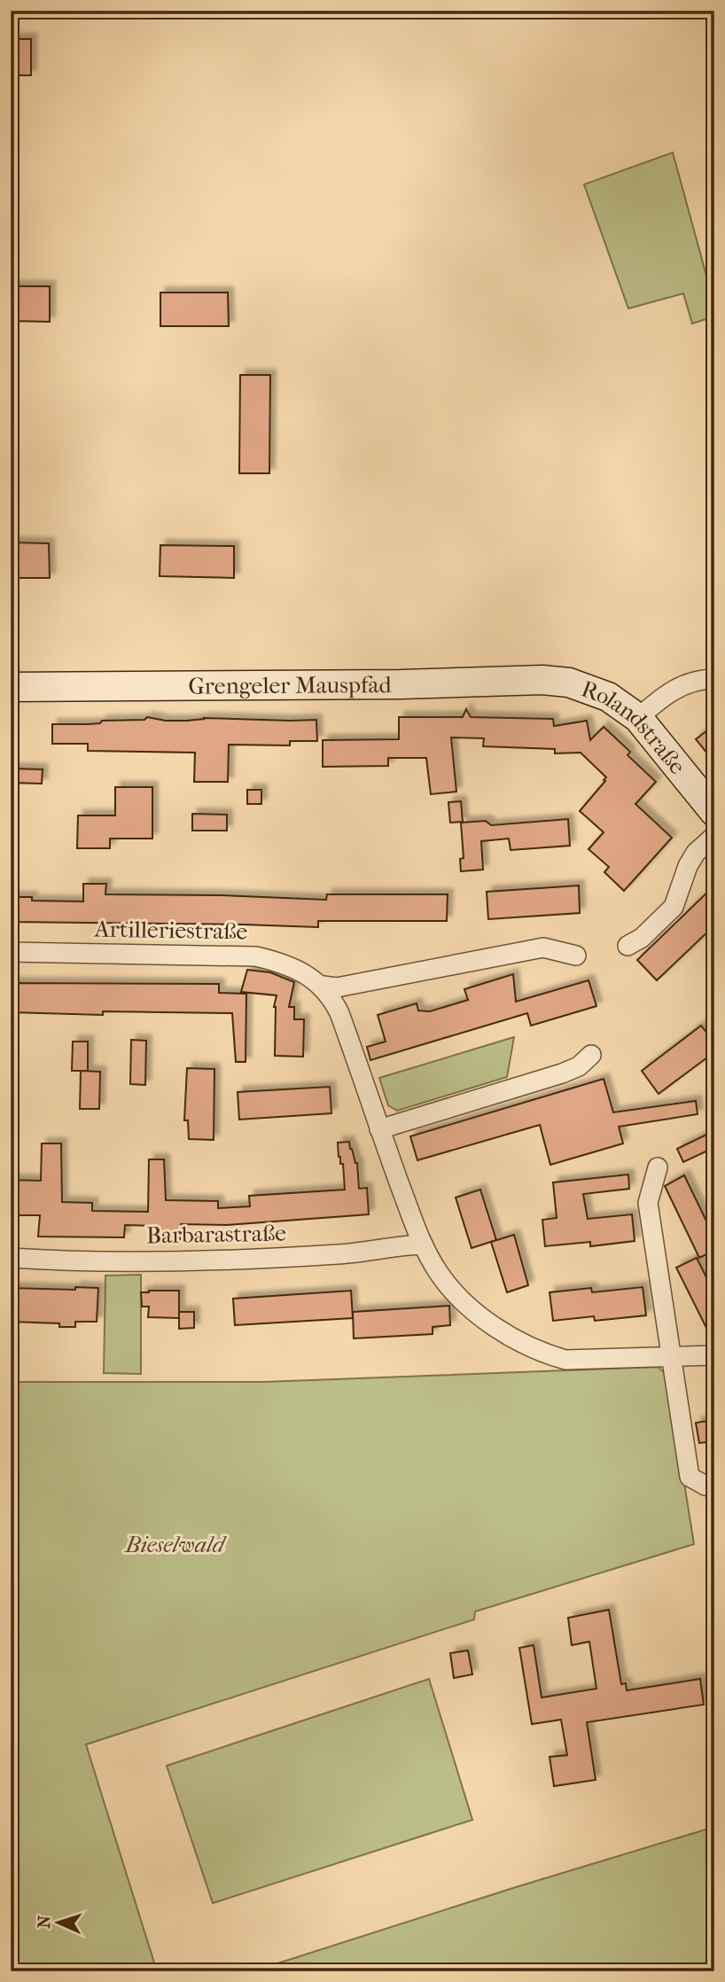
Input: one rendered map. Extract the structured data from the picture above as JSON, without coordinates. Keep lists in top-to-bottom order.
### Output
{
  "streets": {
    "main road": ["Grengeler Mauspfad", "Rolandstraße"],
    "street": ["Artilleriestraße", "Barbarastraße"]
  },
  "crossings": [
    ["Grengeler Mauspfad", "Rolandstraße"],
    ["Artilleriestraße", "Barbarastraße"]
  ],
  "parks": ["Bieselwald"],
  "north": "left"
}
